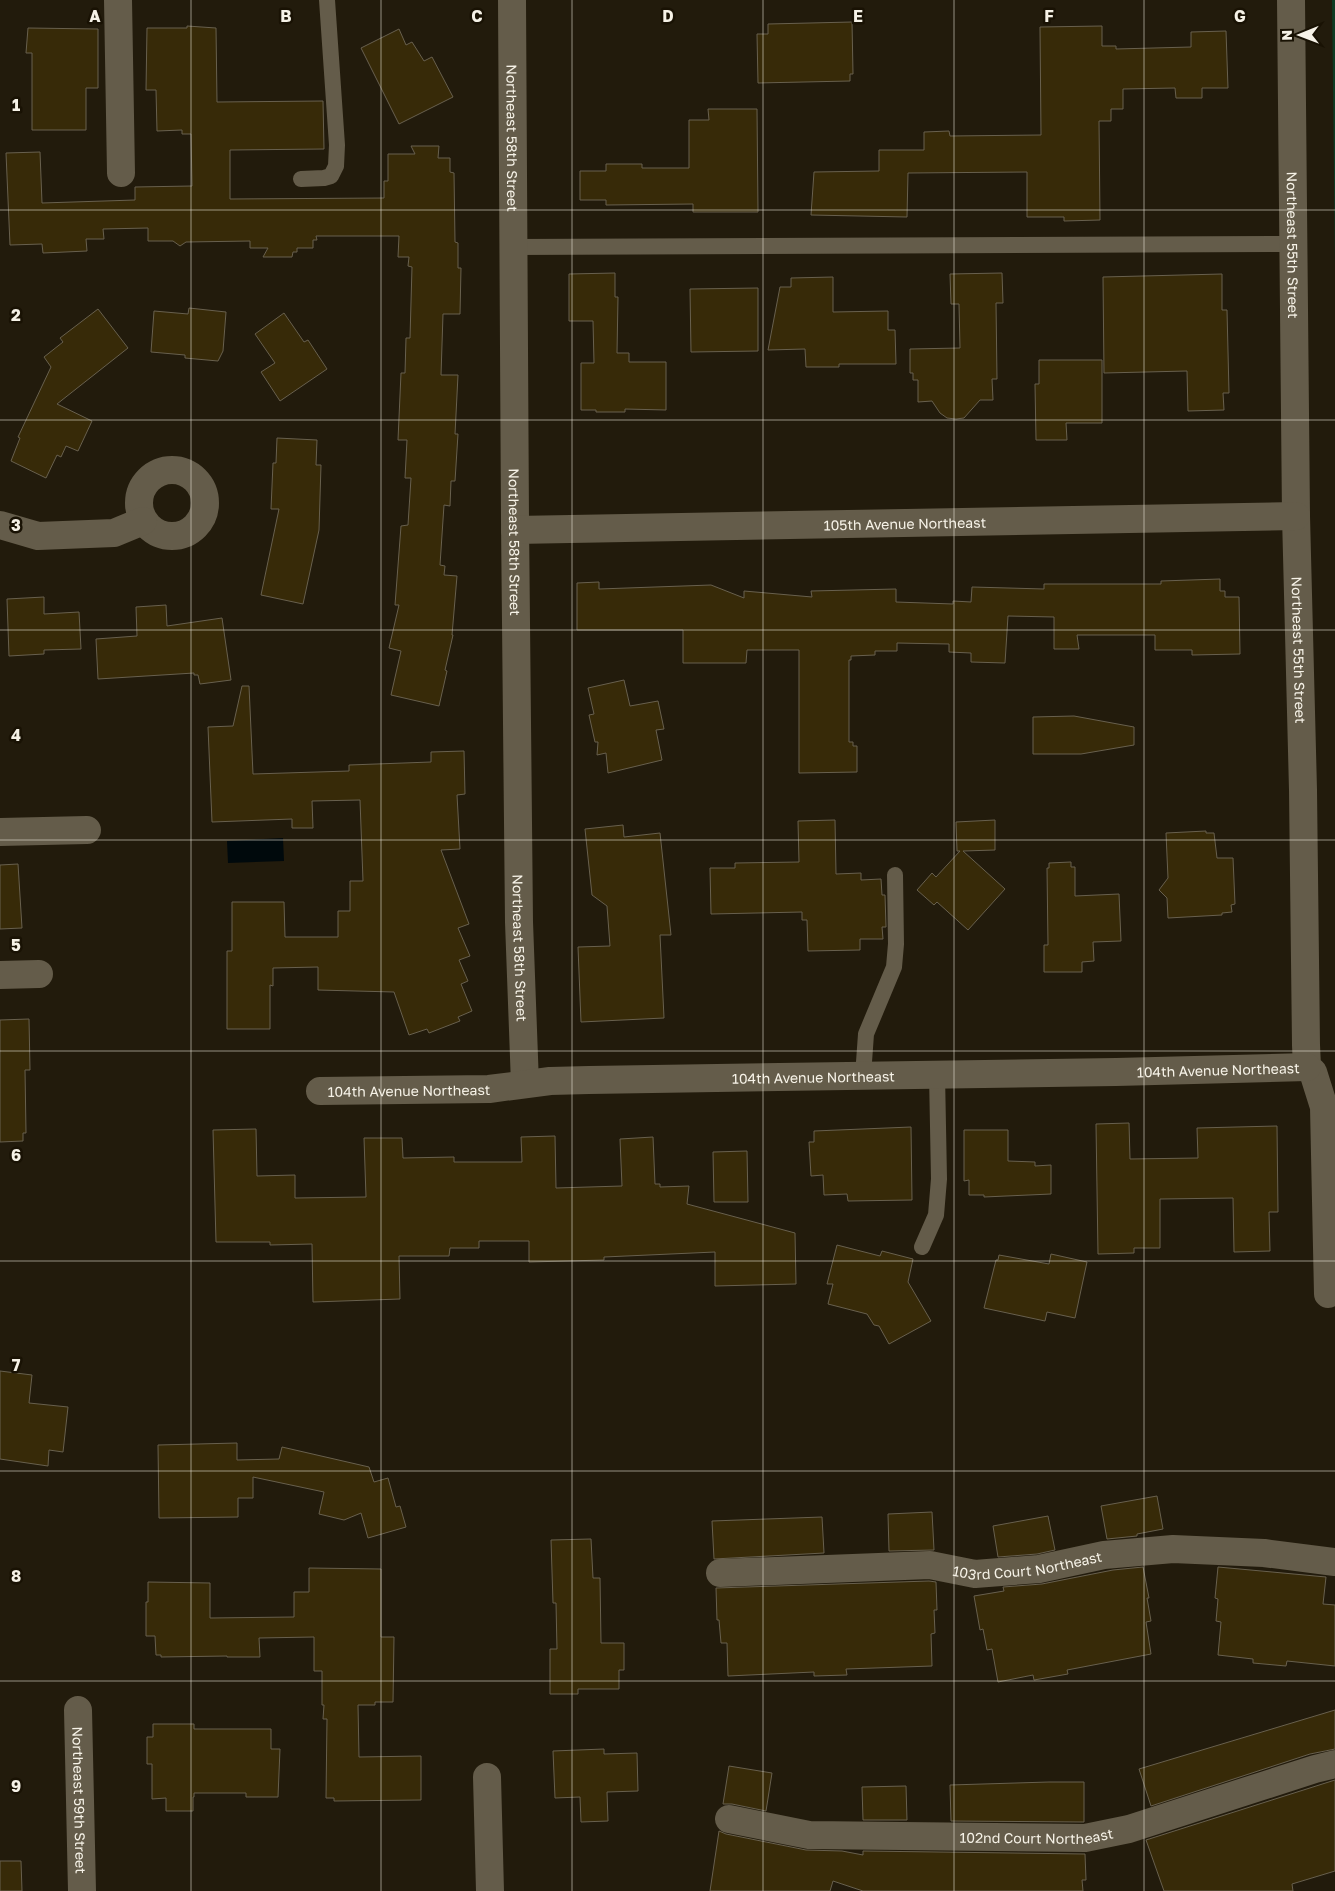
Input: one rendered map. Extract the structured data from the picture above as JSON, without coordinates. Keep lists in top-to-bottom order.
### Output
{
  "streets": {
    "street": [
      "Northeast 58th Street",
      "Northeast 55th Street",
      "105th Avenue Northeast",
      "104th Avenue Northeast",
      "103rd Court Northeast",
      "Northeast 59th Street",
      "102nd Court Northeast"
    ]
  },
  "crossings": [
    ["Northeast 58th Street", "105th Avenue Northeast"],
    ["Northeast 58th Street", "104th Avenue Northeast"],
    ["Northeast 55th Street", "105th Avenue Northeast"],
    ["Northeast 55th Street", "104th Avenue Northeast"]
  ],
  "north": "left",
  "grid": {
    "columns": [
      "A",
      "B",
      "C",
      "D",
      "E",
      "F",
      "G"
    ],
    "rows": [
      "1",
      "2",
      "3",
      "4",
      "5",
      "6",
      "7",
      "8",
      "9"
    ]
  }
}
